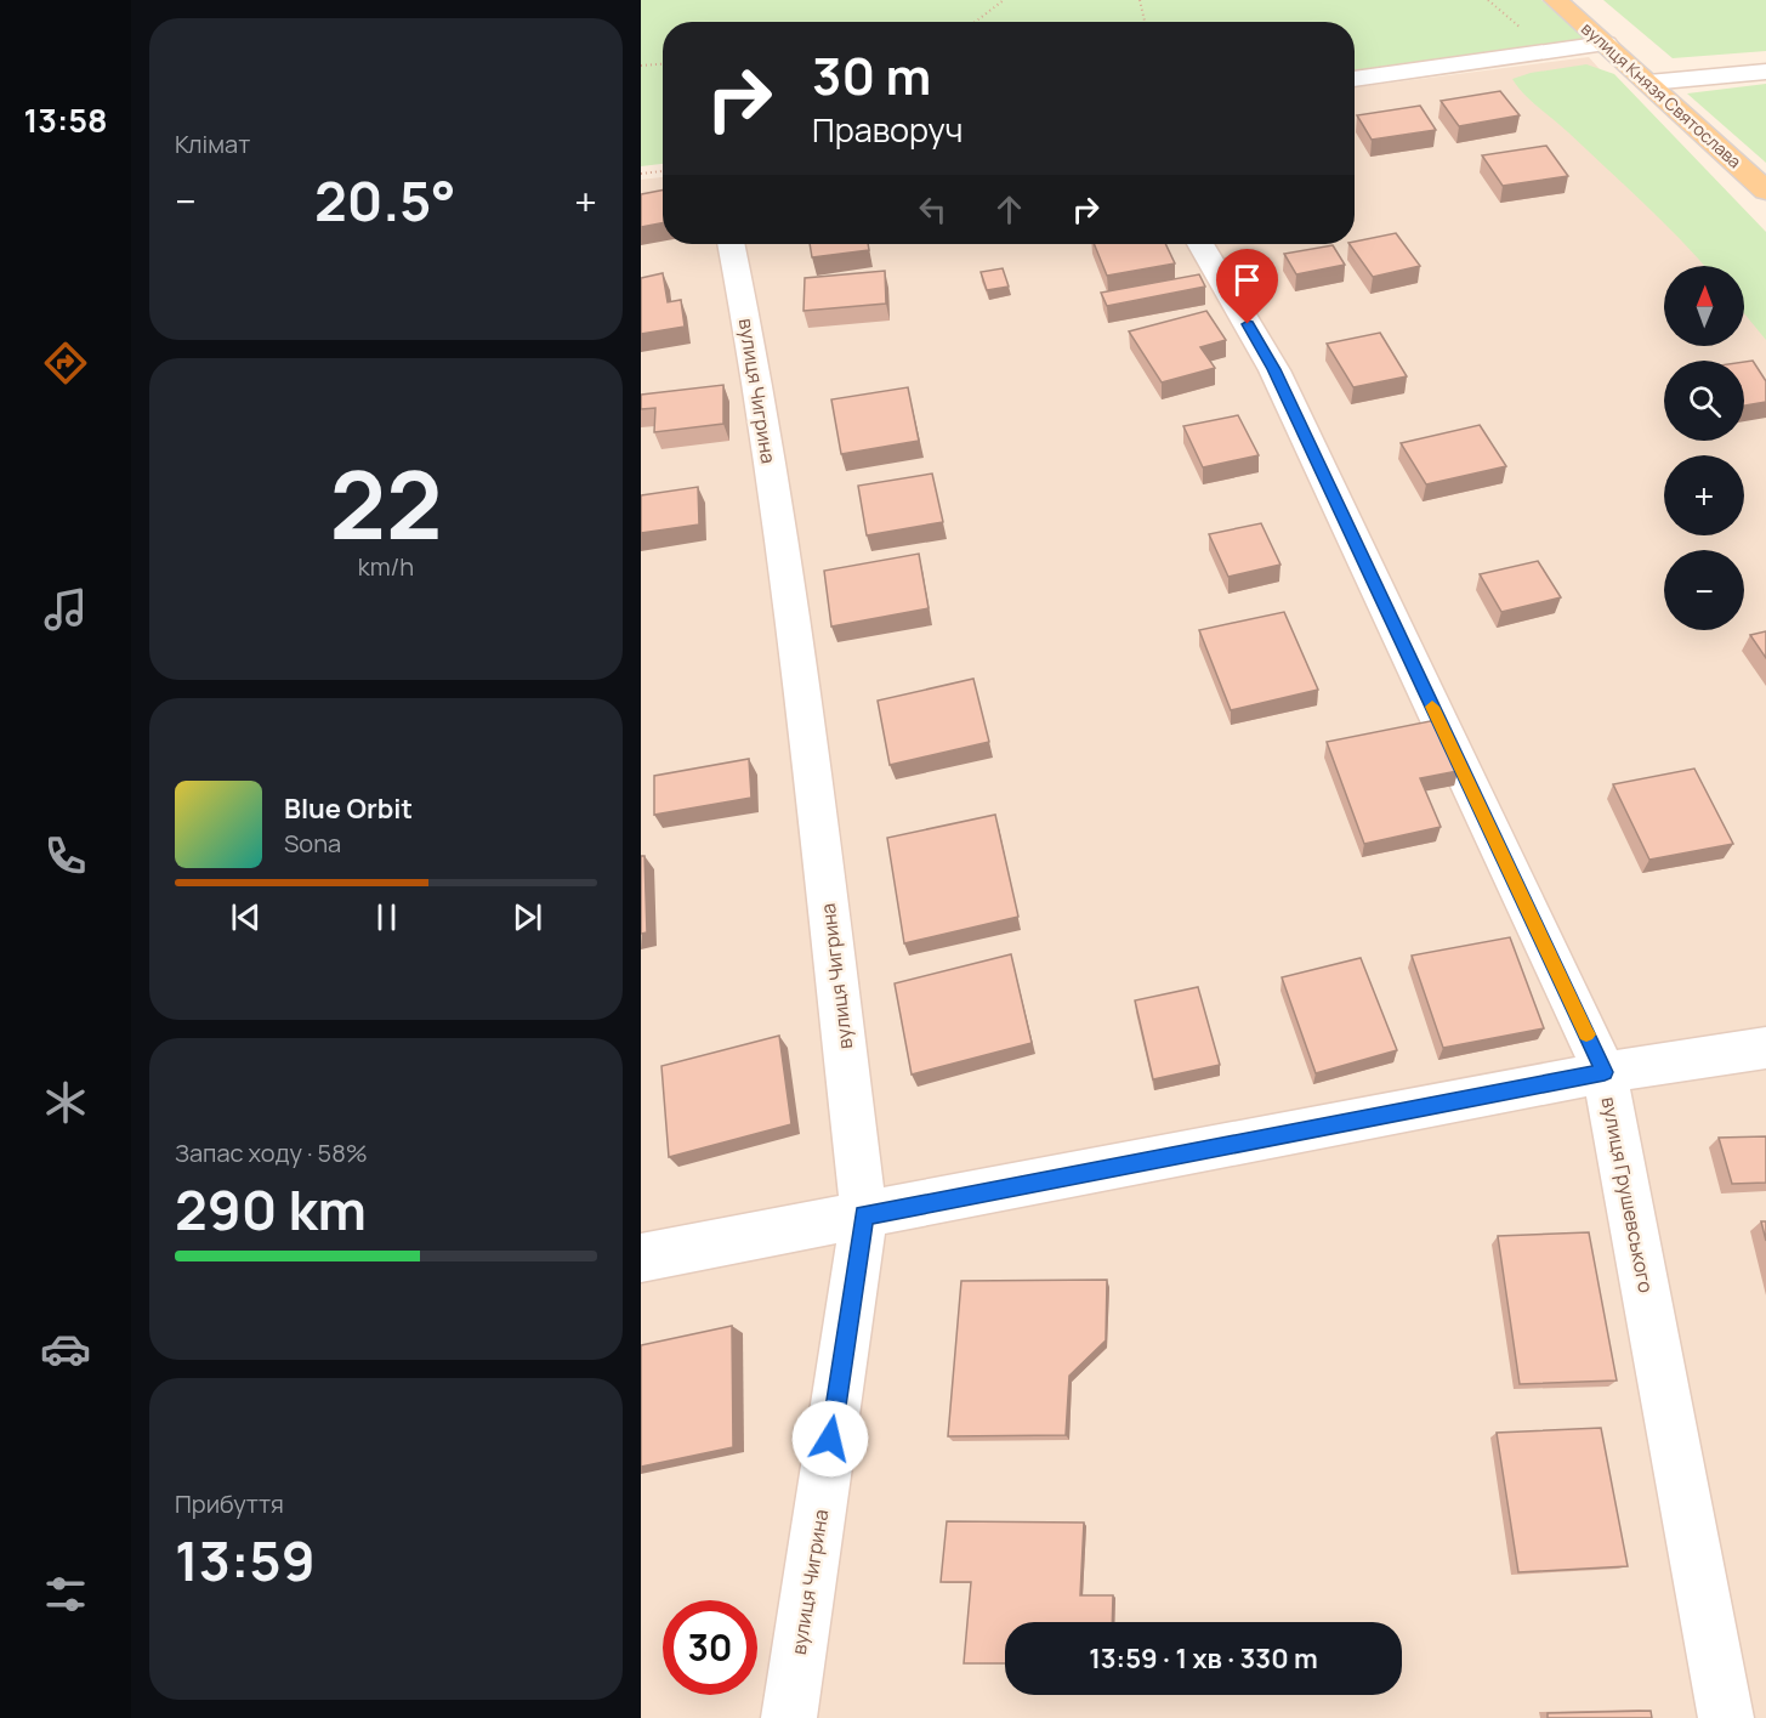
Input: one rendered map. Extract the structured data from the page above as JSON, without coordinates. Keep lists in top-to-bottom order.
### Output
{
  "streets": {
    "main road": ["вулиця Князя Святослава"],
    "street": ["вулиця Чигрина", "вулиця Грушевського"]
  },
  "north": "top",
  "page": {
    "tabs": "13:58",
    "tile": [
      "Клімат",
      ["22", "km/h"],
      ["Запас ходу · 58%", "290 km"],
      ["Прибуття", "13:59"]
    ],
    "turn": ["30 m", "Праворуч"],
    "heat": ["−", "20.5°", "+"],
    "map_buttons": ["+", "−"],
    "song": ["Blue Orbit", "Sona"],
    "limit": "30",
    "trip": "13:59 · 1 хв · 330 m"
  }
}
